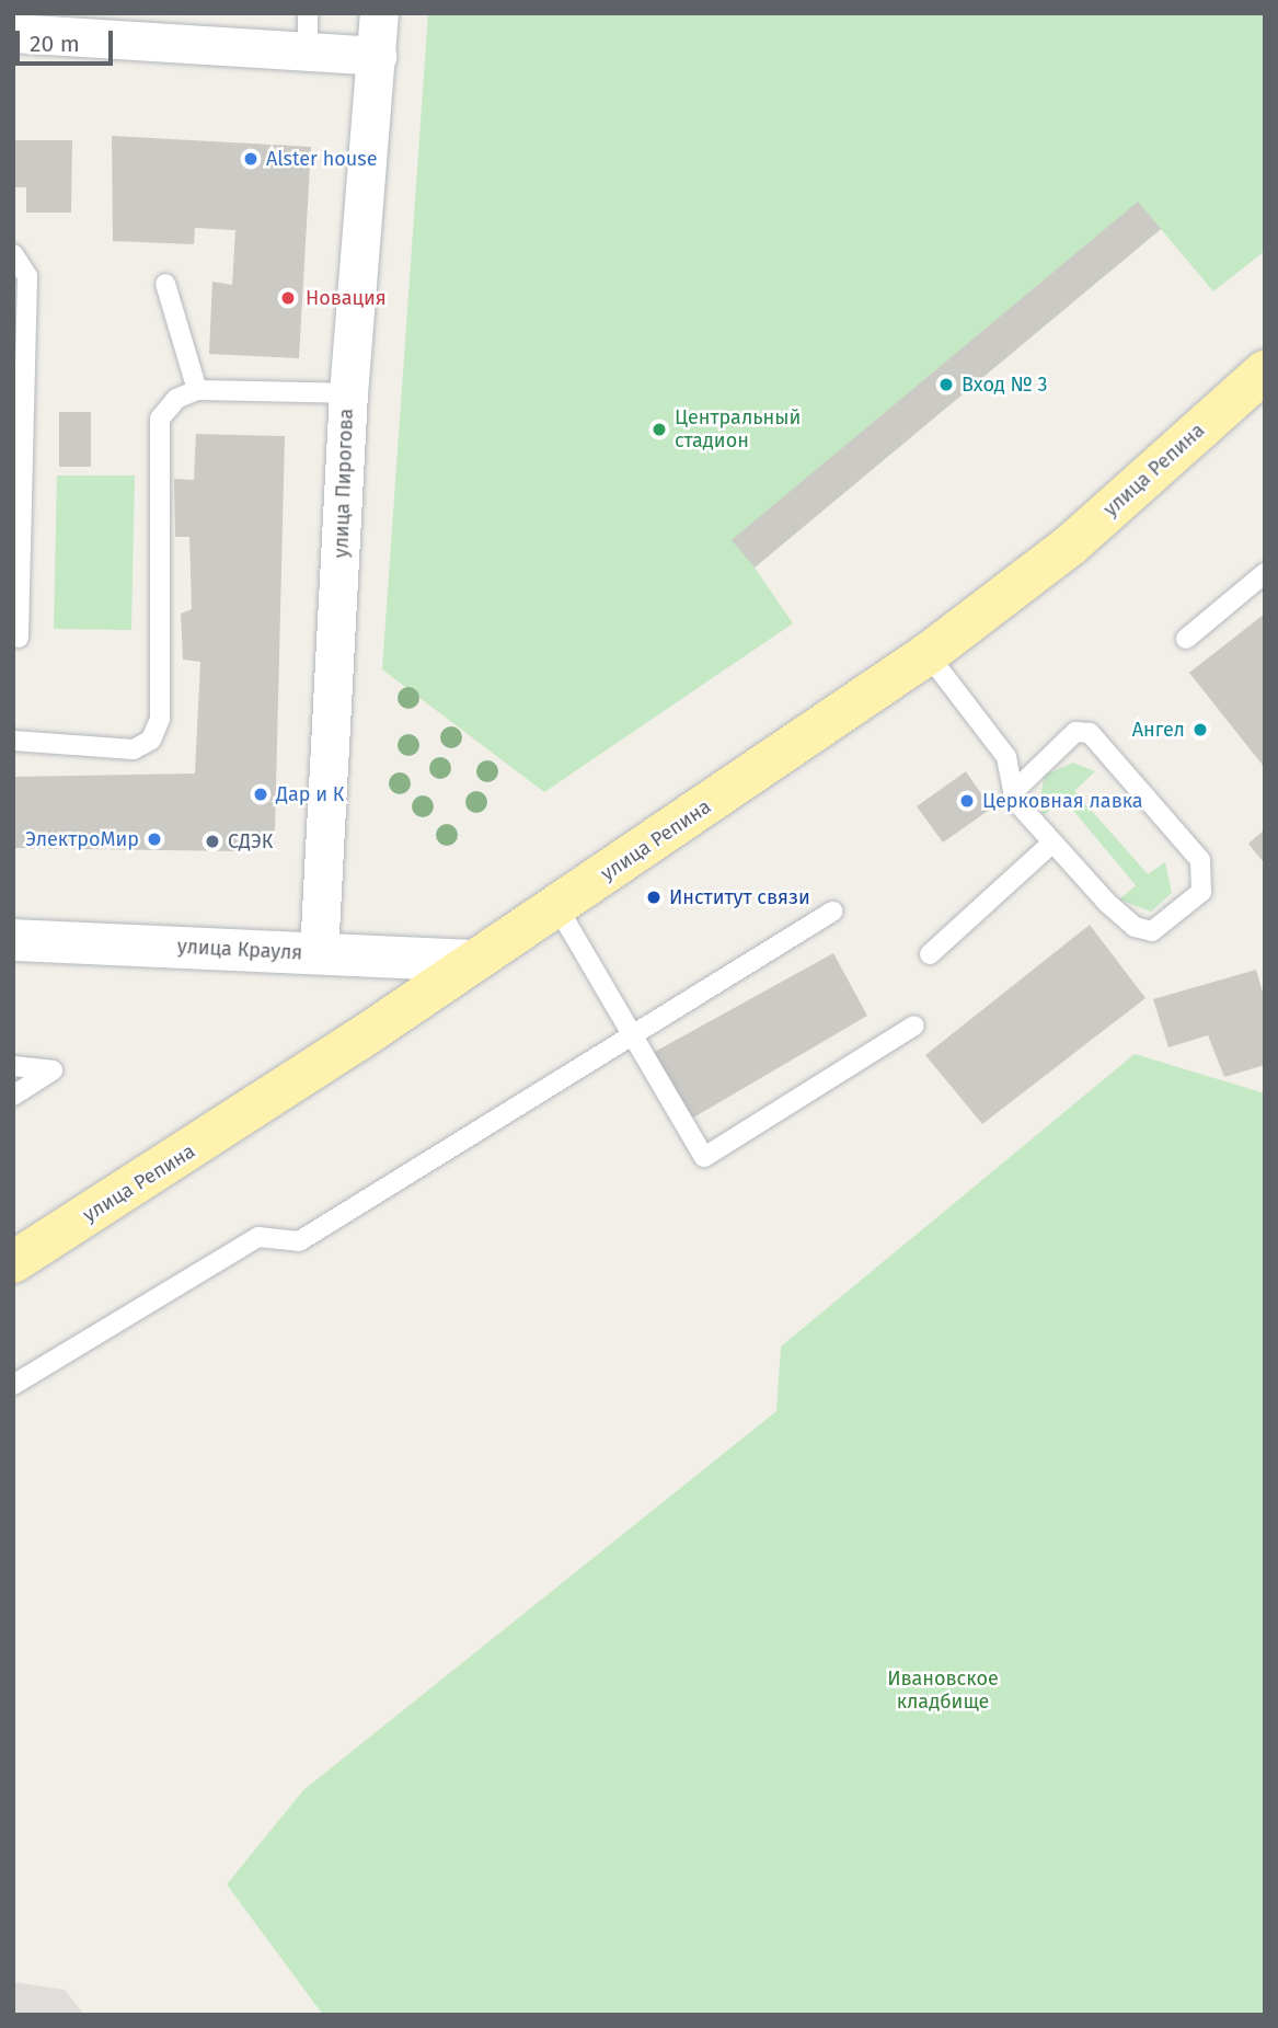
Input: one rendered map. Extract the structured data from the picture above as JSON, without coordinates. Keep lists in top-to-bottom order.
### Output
{
  "streets": {
    "main road": ["улица Репина", "улица Крауля"],
    "street": ["улица Пирогова"]
  },
  "crossings": [
    ["улица Репина", "улица Крауля"],
    ["улица Пирогова", "улица Крауля"]
  ],
  "parks": ["Ивановское кладбище"],
  "places": [
    "Alster house",
    "Новация",
    "Вход № 3",
    "Центральный стадион",
    "Ангел",
    "Дар и К",
    "Церковная лавка",
    "ЭлектроМир",
    "СДЭК",
    "Институт связи"
  ],
  "scale_bar": "20 m"
}
